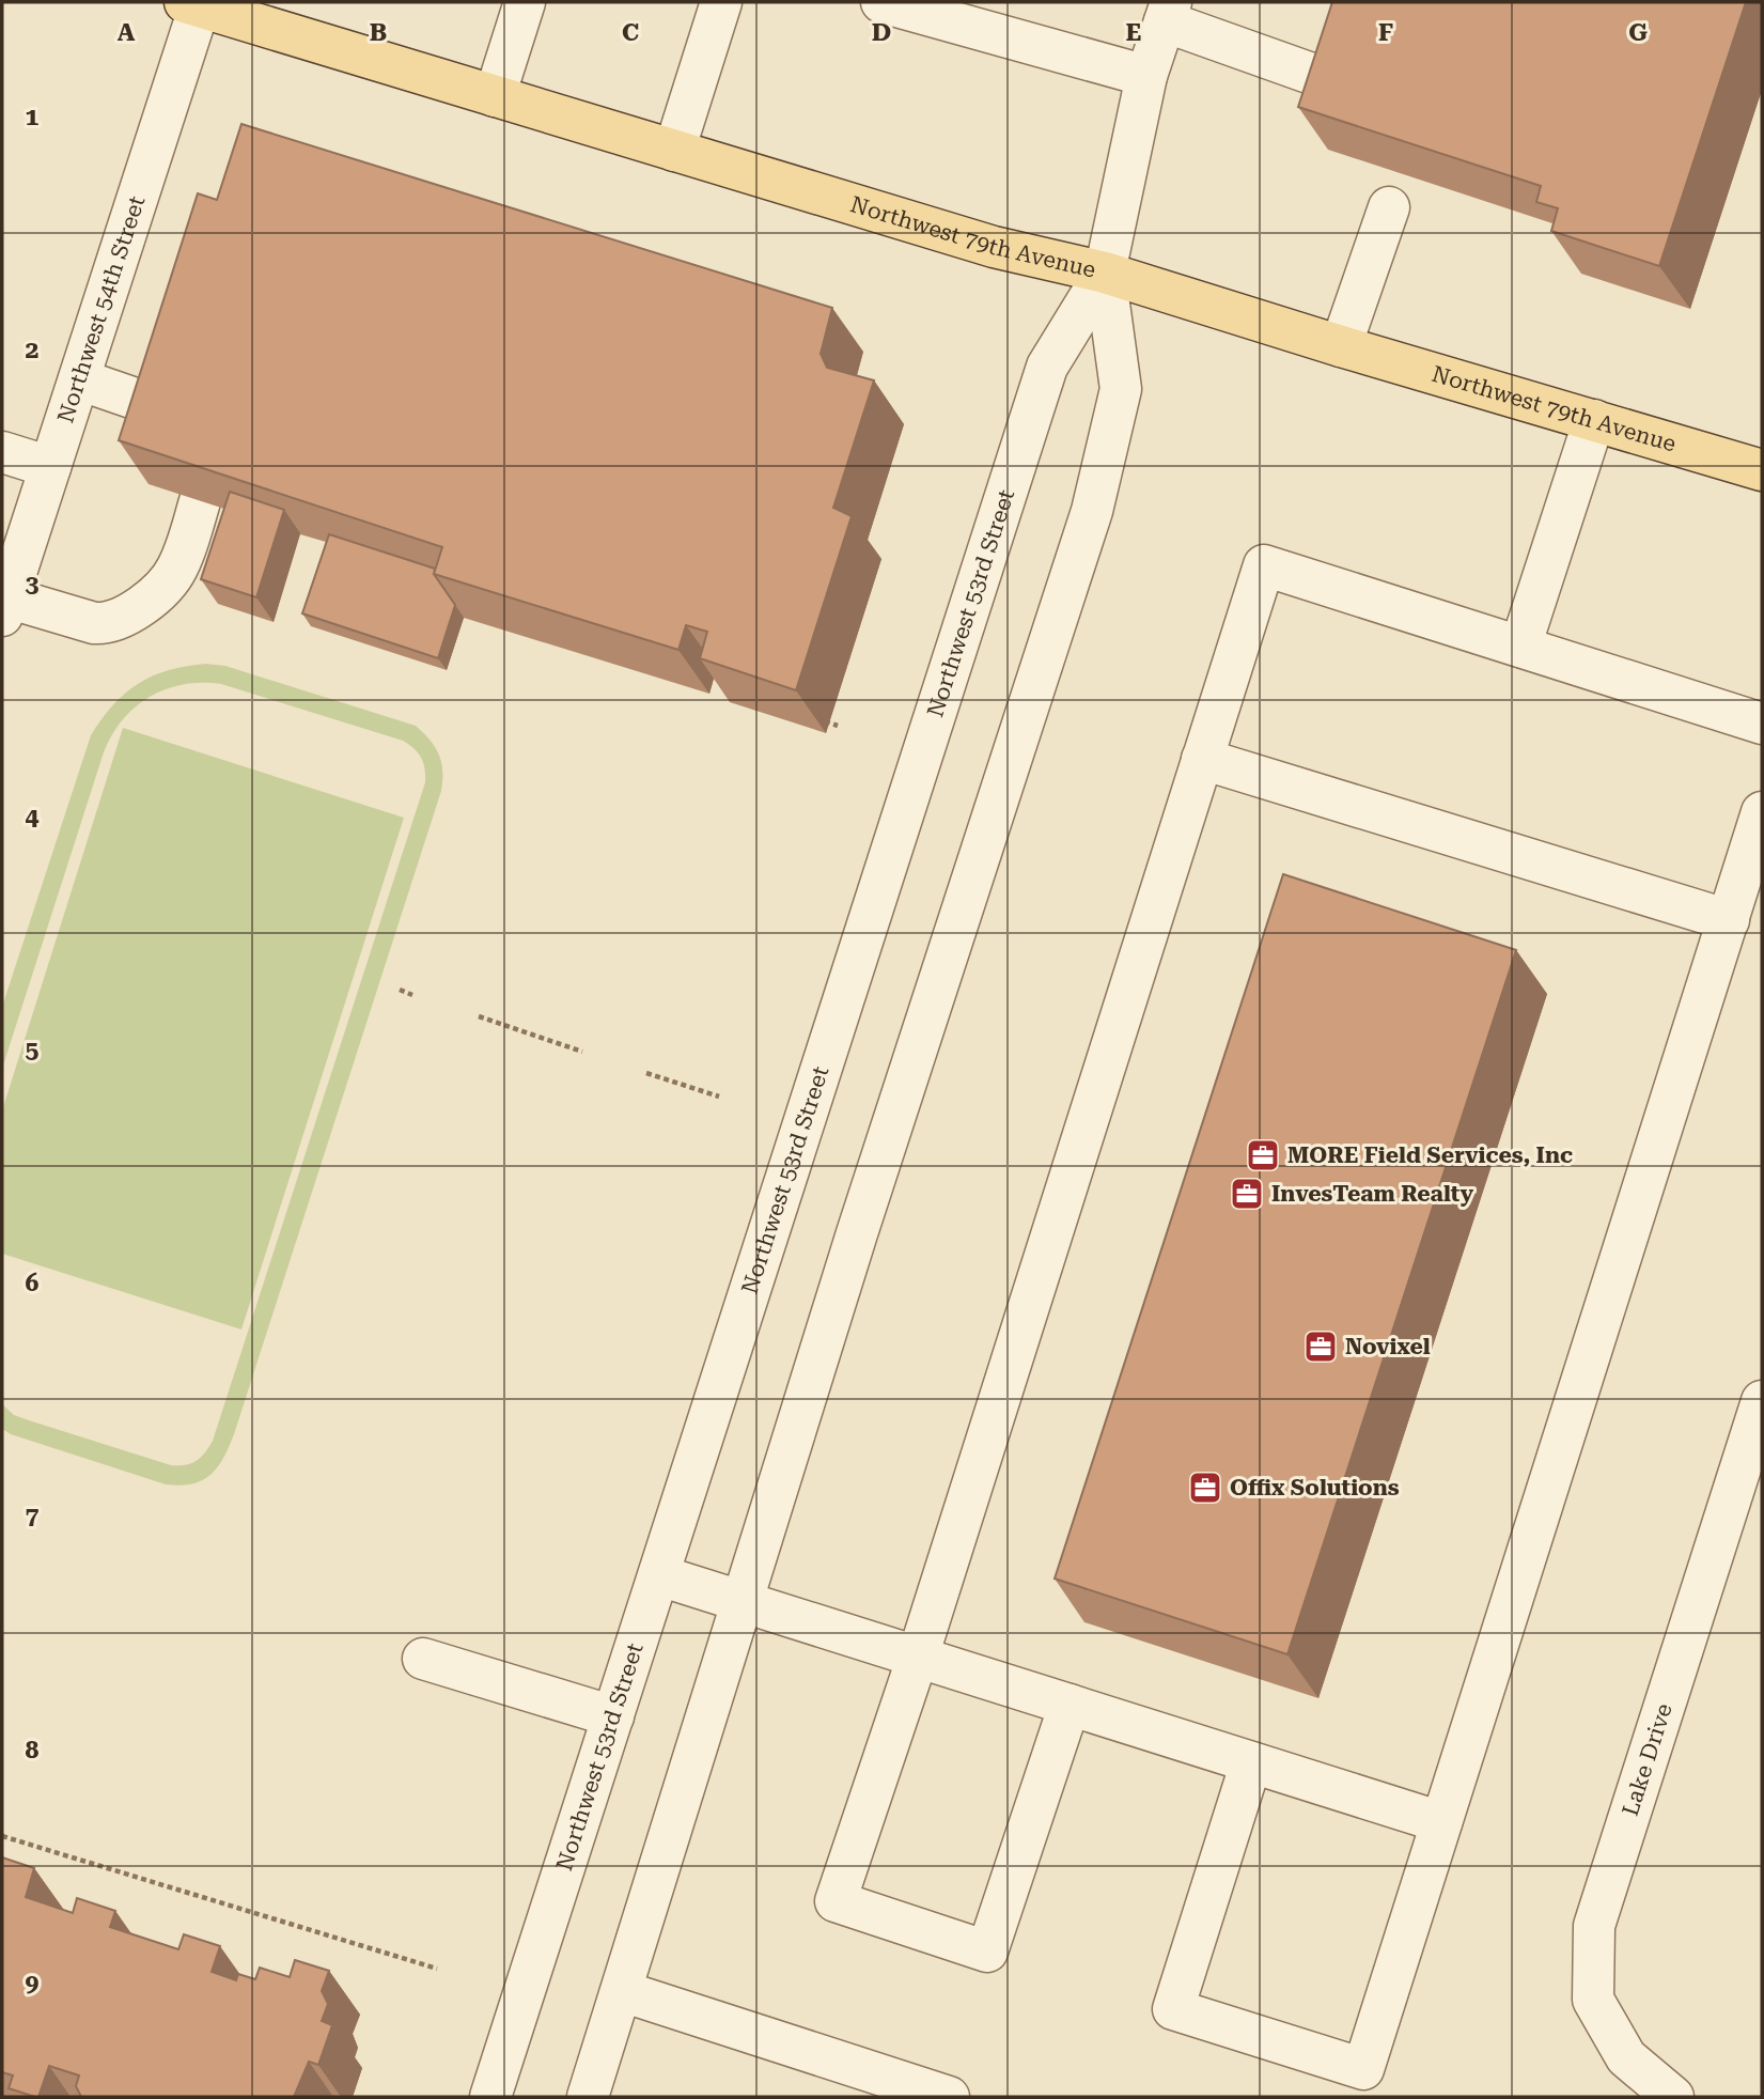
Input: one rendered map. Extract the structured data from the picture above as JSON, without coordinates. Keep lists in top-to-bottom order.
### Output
{
  "streets": {
    "main road": ["Northwest 79th Avenue"],
    "street": ["Northwest 54th Street", "Northwest 53rd Street", "Lake Drive"]
  },
  "crossings": [
    ["Northwest 79th Avenue", "Northwest 54th Street"],
    ["Northwest 79th Avenue", "Northwest 53rd Street"]
  ],
  "places": {
    "office": [
      "MORE Field Services, Inc",
      "InvesTeam Realty",
      "Novixel",
      "Offix Solutions"
    ]
  },
  "grid": {
    "columns": [
      "A",
      "B",
      "C",
      "D",
      "E",
      "F",
      "G"
    ],
    "rows": [
      "1",
      "2",
      "3",
      "4",
      "5",
      "6",
      "7",
      "8",
      "9"
    ]
  }
}
